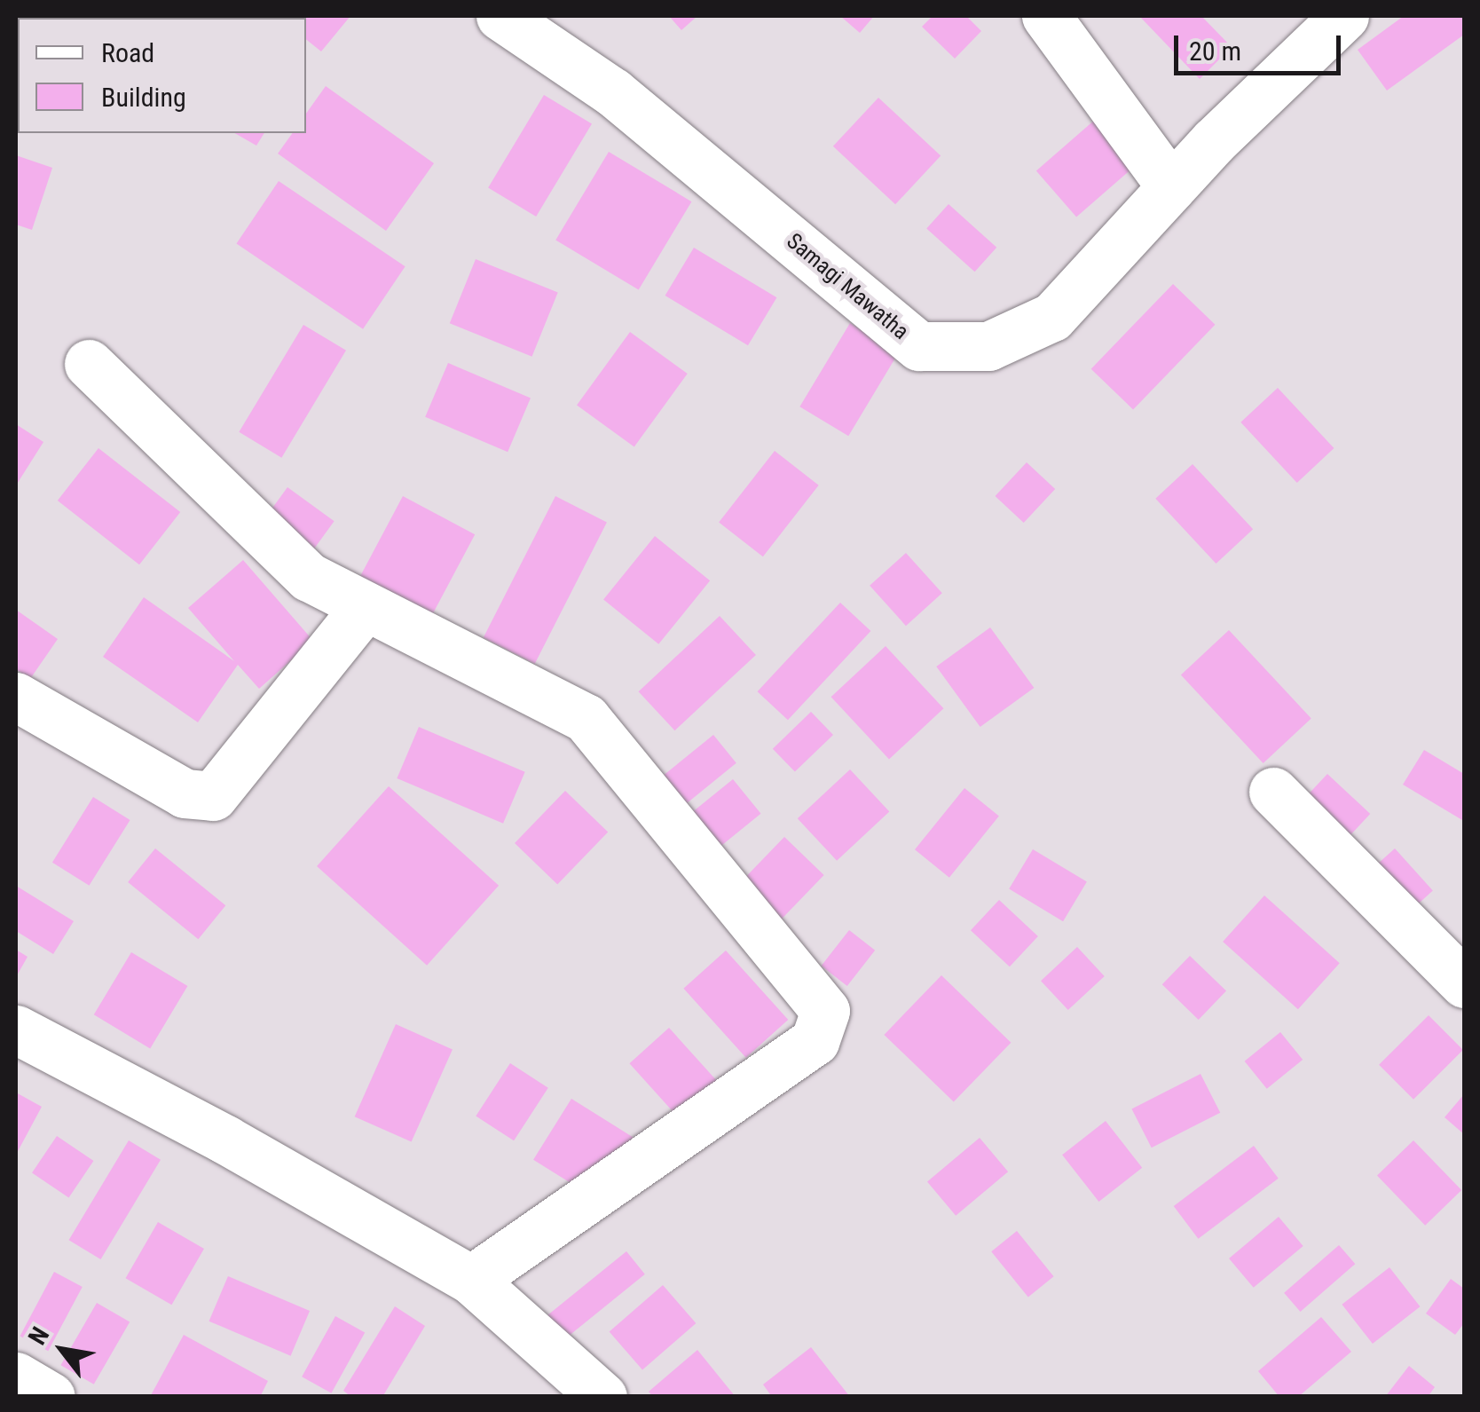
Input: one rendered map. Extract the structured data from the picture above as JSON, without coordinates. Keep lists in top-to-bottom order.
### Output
{
  "streets": {
    "street": ["Samagi Mawatha"]
  },
  "legend": ["Road", "Building"],
  "scale_bar": "20 m",
  "north": "top left"
}
